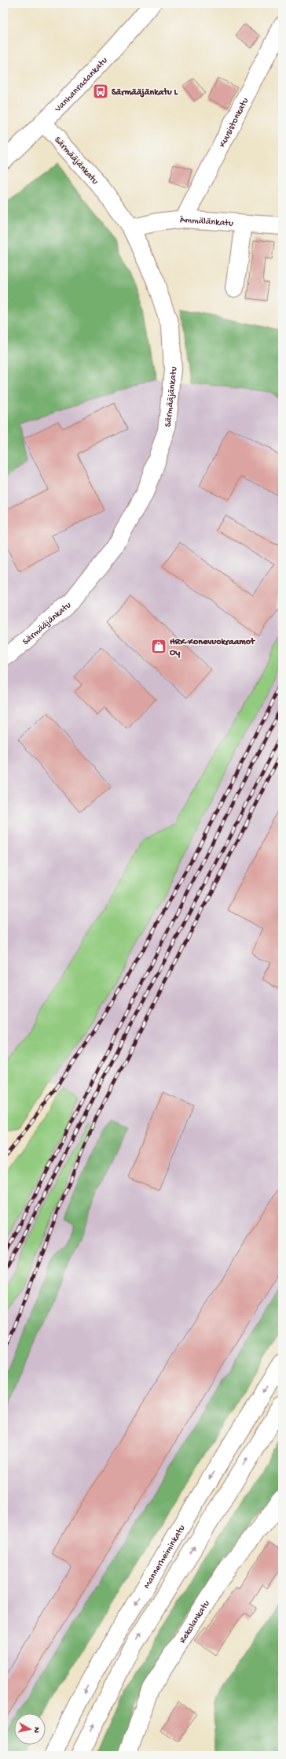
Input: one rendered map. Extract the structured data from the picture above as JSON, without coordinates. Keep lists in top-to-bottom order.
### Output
{
  "streets": {
    "street": [
      "Vanhanradankatu",
      "Kuusistonkatu",
      "Särmääjänkatu",
      "Ämmälänkatu",
      "Mannerheiminkatu",
      "Rekolankatu"
    ]
  },
  "crossings": [
    ["Vanhanradankatu", "Särmääjänkatu"],
    ["Kuusistonkatu", "Ämmälänkatu"],
    ["Särmääjänkatu", "Ämmälänkatu"]
  ],
  "places": {
    "bus stop": ["Särmääjänkatu L"],
    "shop": ["HRK-Konevuokraamot Oy"]
  },
  "north": "right"
}
